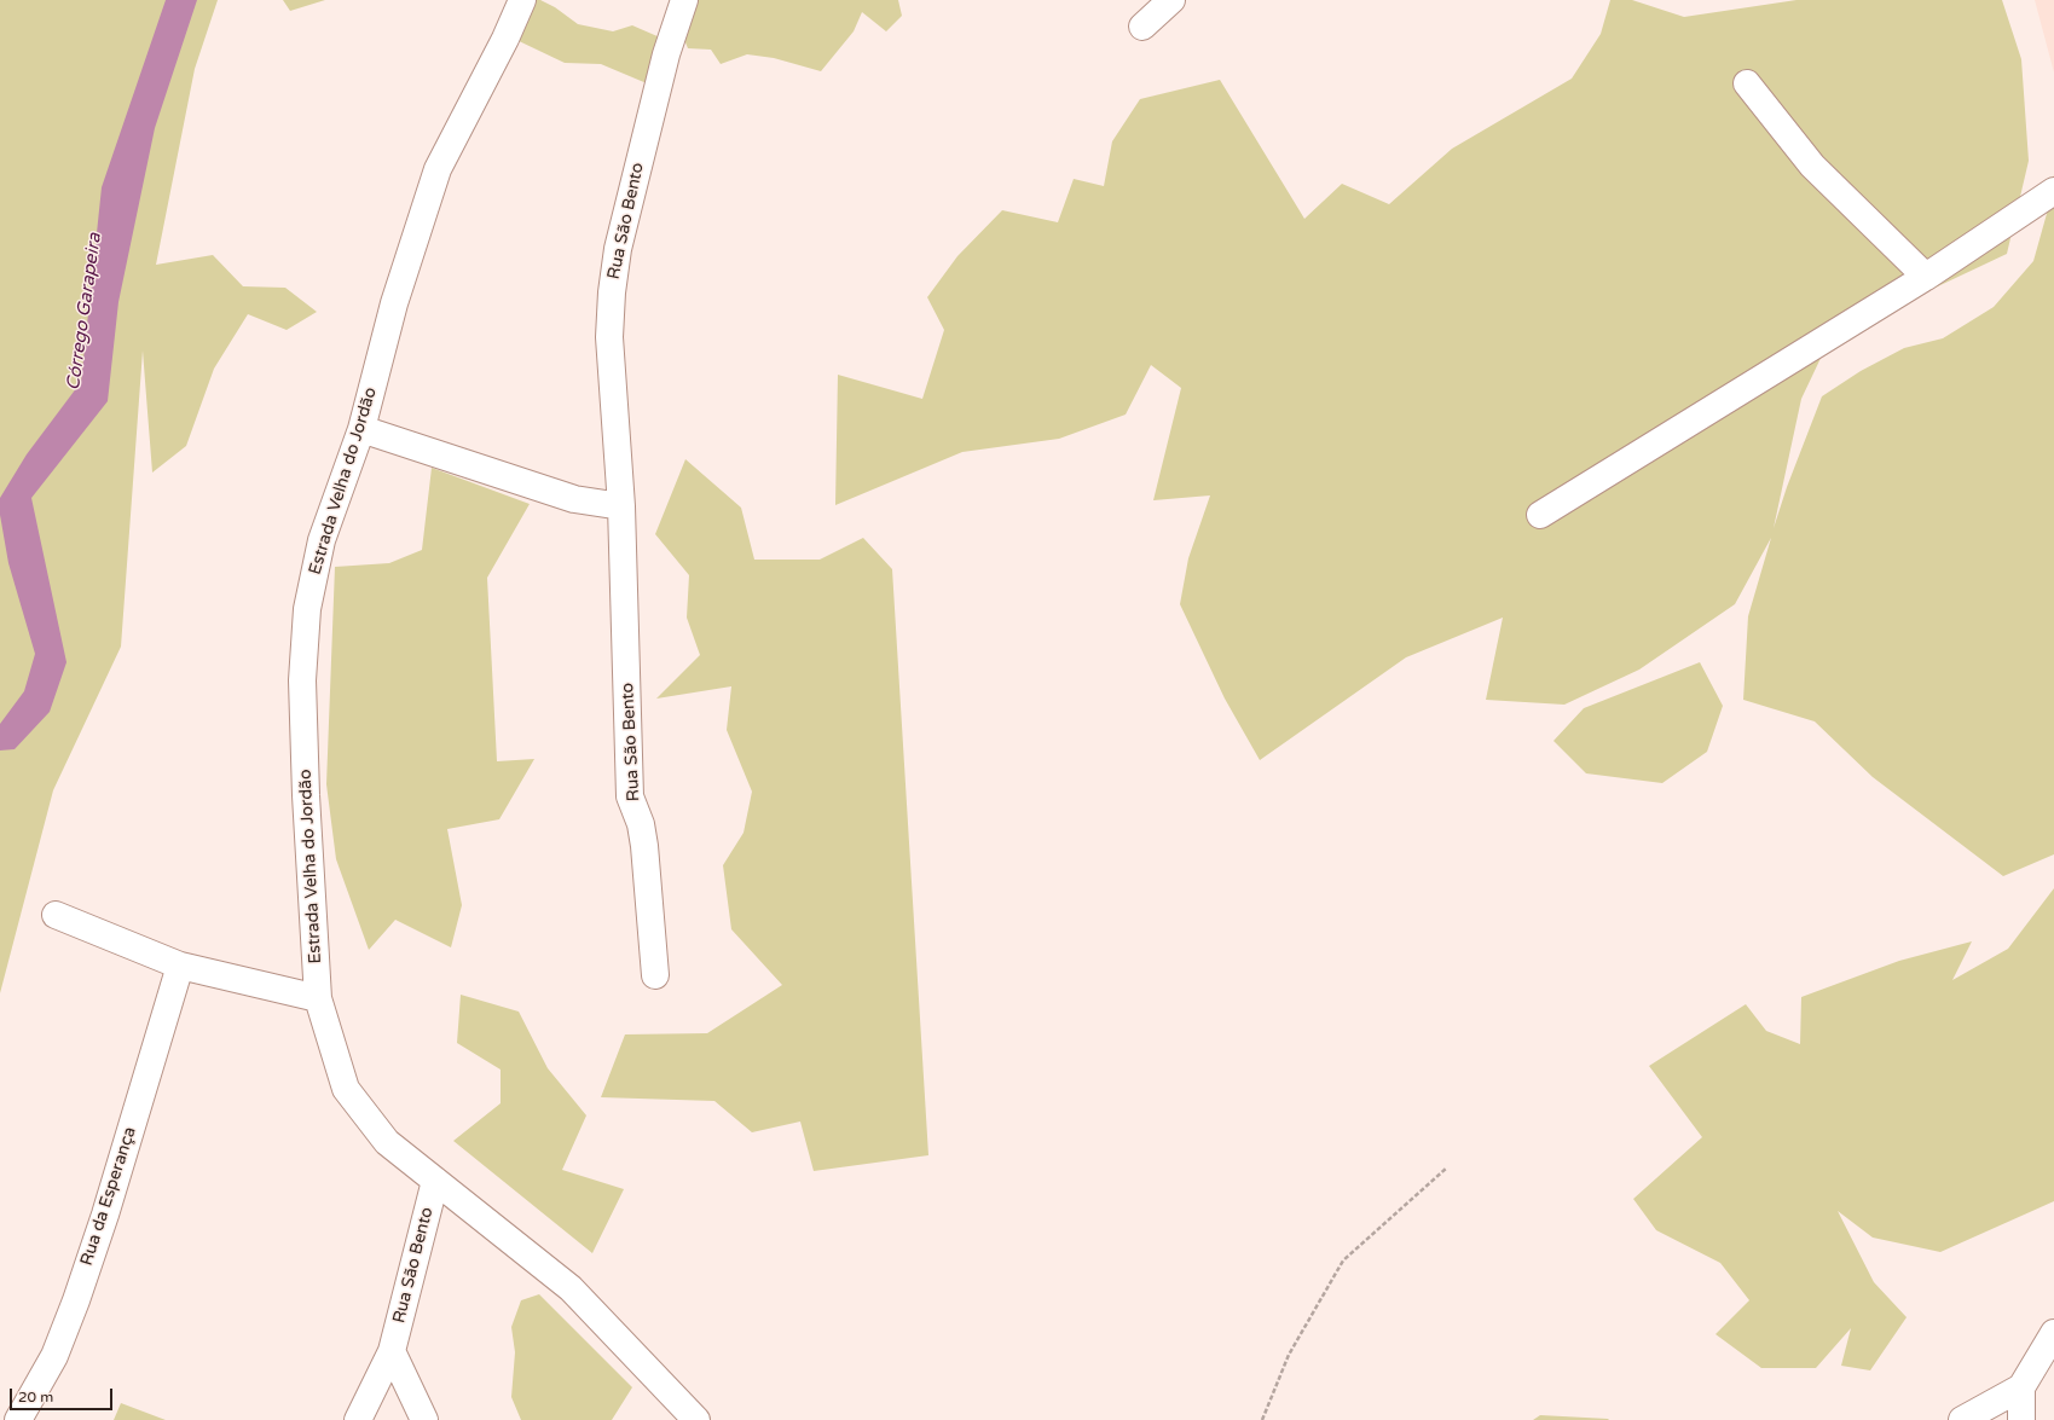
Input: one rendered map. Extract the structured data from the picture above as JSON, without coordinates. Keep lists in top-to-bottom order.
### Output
{
  "streets": {
    "street": ["Rua São Bento", "Estrada Velha do Jordão", "Rua da Esperança"]
  },
  "crossings": [
    ["Rua São Bento", "Estrada Velha do Jordão"]
  ],
  "water": ["Córrego Garapeira"],
  "scale_bar": "20 m"
}
